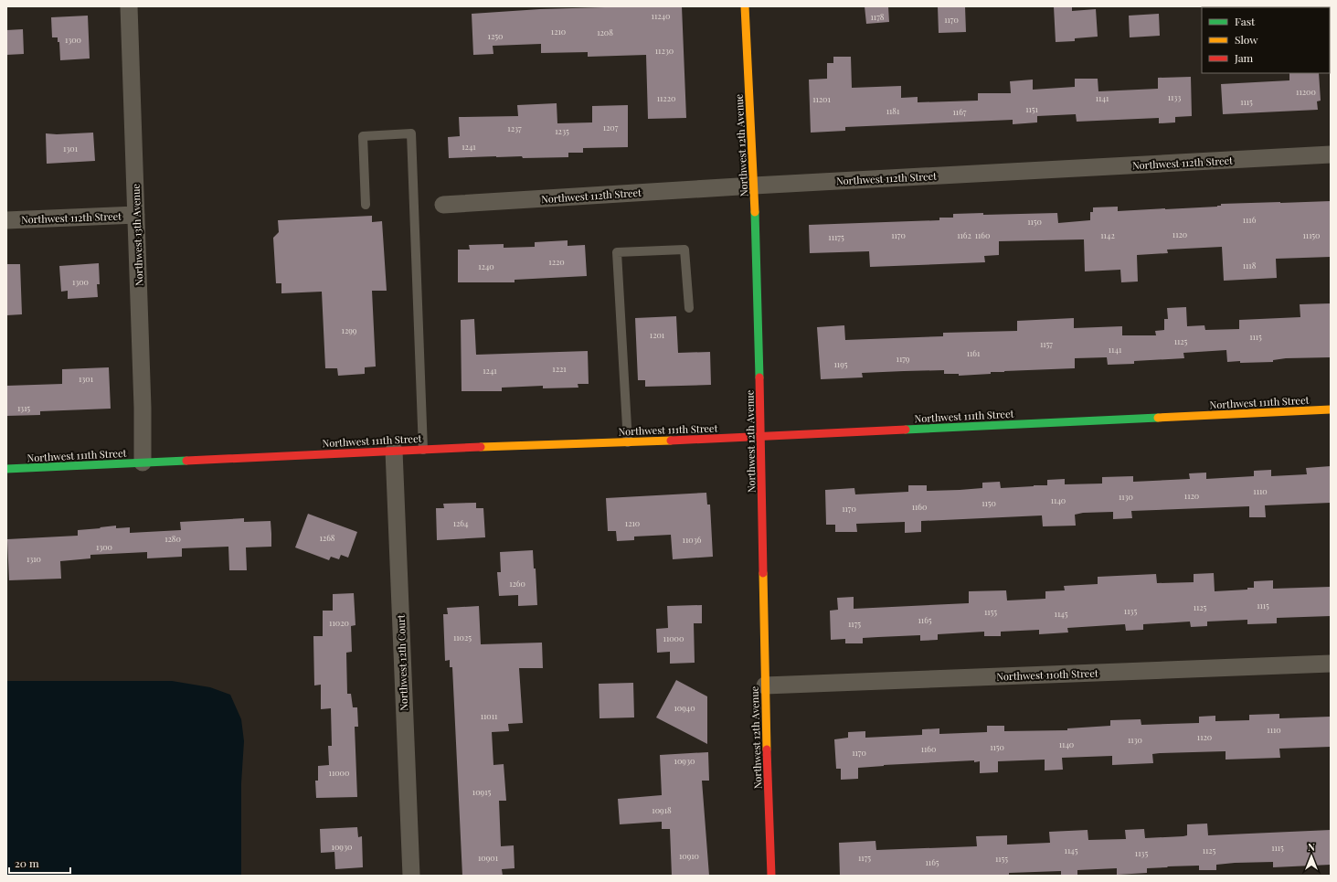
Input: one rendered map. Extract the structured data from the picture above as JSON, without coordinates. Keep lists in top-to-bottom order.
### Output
{
  "streets": {
    "street": [
      "Northwest 12th Avenue",
      "Northwest 112th Street",
      "Northwest 13th Avenue",
      "Northwest 111th Street",
      "Northwest 12th Court",
      "Northwest 110th Street"
    ]
  },
  "crossings": [
    ["Northwest 12th Avenue", "Northwest 112th Street"],
    ["Northwest 12th Avenue", "Northwest 111th Street"],
    ["Northwest 12th Avenue", "Northwest 110th Street"],
    ["Northwest 112th Street", "Northwest 13th Avenue"],
    ["Northwest 13th Avenue", "Northwest 111th Street"],
    ["Northwest 111th Street", "Northwest 12th Court"]
  ],
  "house_numbers": [
    "11240",
    "1178",
    "1170",
    "1210",
    "1208",
    "1250",
    "1300",
    "11230",
    "11200",
    "1133",
    "11220",
    "1141",
    "11201",
    "1115",
    "1151",
    "1181",
    "1167",
    "1207",
    "1237",
    "1235",
    "1241",
    "1301",
    "1116",
    "1150",
    "1120",
    "1170",
    "1162",
    "1160",
    "1142",
    "11150",
    "11175",
    "1220",
    "1118",
    "1240",
    "1300",
    "1299",
    "1201",
    "1115",
    "1125",
    "1157",
    "1141",
    "1161",
    "1179",
    "1195",
    "1221",
    "1241",
    "1301",
    "1315",
    "1110",
    "1120",
    "1130",
    "1140",
    "1150",
    "1160",
    "1170",
    "1264",
    "1210",
    "1268",
    "1280",
    "11036",
    "1300",
    "1310",
    "1260",
    "1115",
    "1125",
    "1135",
    "1155",
    "1145",
    "1165",
    "11020",
    "1175",
    "11025",
    "11000",
    "10940",
    "11011",
    "1110",
    "1120",
    "1130",
    "1140",
    "1150",
    "1160",
    "1170",
    "10930",
    "11000",
    "10915",
    "10918",
    "10930",
    "1115",
    "1145",
    "1125",
    "1135",
    "10910",
    "10901",
    "1175",
    "1155",
    "1165"
  ],
  "legend": ["Fast", "Slow", "Jam"],
  "scale_bar": "20 m",
  "north": "top"
}
